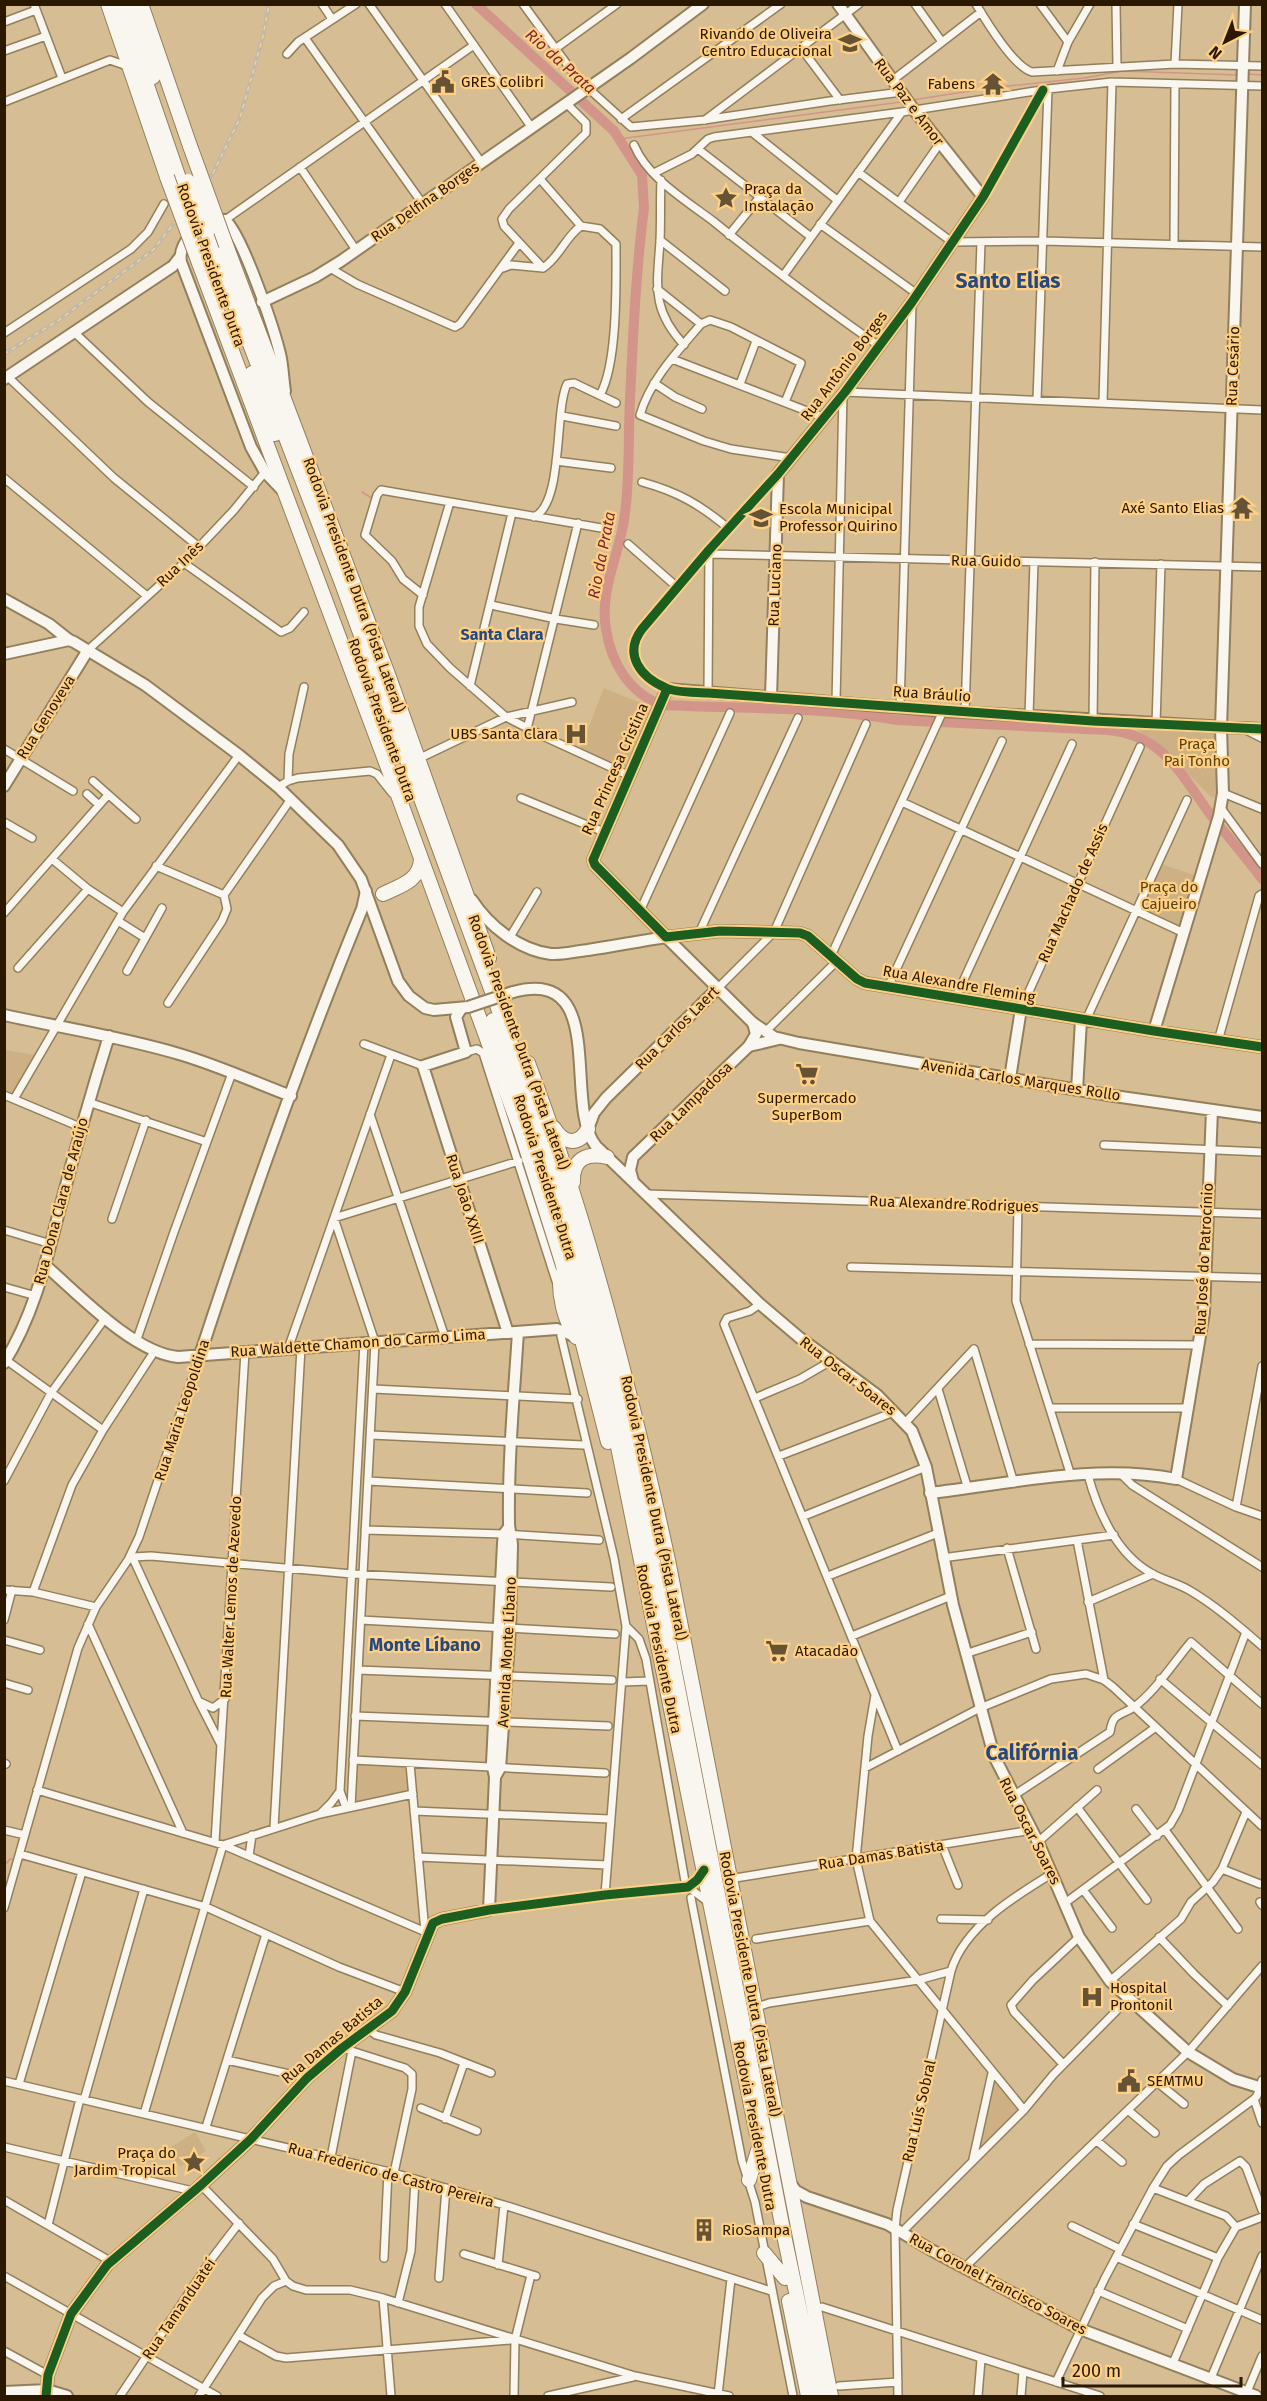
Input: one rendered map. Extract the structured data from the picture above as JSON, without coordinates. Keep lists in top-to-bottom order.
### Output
{
  "streets": {
    "highway": ["Rodovia Presidente Dutra", "Rodovia Presidente Dutra (Pista Lateral)", "Rua Maria Leopoldina"],
    "street": [
      "Rua Paz e Amor",
      "Rua Delfina Borges",
      "Rua Antônio Borges",
      "Rua Cesário",
      "Rua Guido",
      "Rua Inês",
      "Rua Luciano",
      "Rua Bráulio",
      "Rua Genoveva",
      "Rua Princesa Cristina",
      "Rua Machado de Assis",
      "Rua Alexandre Fleming",
      "Rua Carlos Laert",
      "Avenida Carlos Marques Rollo",
      "Rua Lampadosa",
      "Rua João XXIII",
      "Rua Dona Clara de Araújo",
      "Rua Alexandre Rodrigues",
      "Rua José do Patrocínio",
      "Rua Waldette Chamon do Carmo Lima",
      "Rua Oscar Soares",
      "Rua Walter Lemos de Azevedo",
      "Avenida Monte Líbano",
      "Rua Damas Batista",
      "Rua Luís Sobral",
      "Rua Frederico de Castro Pereira",
      "Rua Coronel Francisco Soares",
      "Rua Tamanduateí"
    ]
  },
  "crossings": [
    ["Rua Paz e Amor", "Rua Antônio Borges"],
    ["Rodovia Presidente Dutra", "Rodovia Presidente Dutra (Pista Lateral)"],
    ["Rua Antônio Borges", "Rua Guido"],
    ["Rua Antônio Borges", "Rua Luciano"],
    ["Rua Antônio Borges", "Rua Bráulio"],
    ["Rua Antônio Borges", "Rua Princesa Cristina"],
    ["Rua Cesário", "Rua Guido"],
    ["Rua Cesário", "Rua Bráulio"],
    ["Rua Cesário", "Rua Alexandre Fleming"],
    ["Rua Guido", "Rua Luciano"],
    ["Rua Inês", "Rua Genoveva"],
    ["Rua Inês", "Rua Oscar Soares"],
    ["Rodovia Presidente Dutra (Pista Lateral)", "Rua Alexandre Fleming"],
    ["Rodovia Presidente Dutra (Pista Lateral)", "Rua Maria Leopoldina"],
    ["Rodovia Presidente Dutra (Pista Lateral)", "Rua Damas Batista"],
    ["Rodovia Presidente Dutra (Pista Lateral)", "Rua Coronel Francisco Soares"],
    ["Rua Luciano", "Rua Bráulio"],
    ["Rua Bráulio", "Rua Princesa Cristina"],
    ["Rua Genoveva", "Rua Oscar Soares"],
    ["Rua Princesa Cristina", "Avenida Carlos Marques Rollo"],
    ["Rua Machado de Assis", "Rua Alexandre Fleming"],
    ["Rua Machado de Assis", "Avenida Carlos Marques Rollo"],
    ["Rua Alexandre Fleming", "Rua Carlos Laert"],
    ["Rua Alexandre Fleming", "Avenida Carlos Marques Rollo"],
    ["Rua Carlos Laert", "Avenida Carlos Marques Rollo"],
    ["Rua Carlos Laert", "Rua Oscar Soares"],
    ["Avenida Carlos Marques Rollo", "Rua Lampadosa"],
    ["Avenida Carlos Marques Rollo", "Rua José do Patrocínio"],
    ["Rua João XXIII", "Rua Waldette Chamon do Carmo Lima"],
    ["Rua João XXIII", "Avenida Monte Líbano"],
    ["Rua Dona Clara de Araújo", "Rua Waldette Chamon do Carmo Lima"],
    ["Rua Alexandre Rodrigues", "Rua José do Patrocínio"],
    ["Rua Alexandre Rodrigues", "Rua Oscar Soares"],
    ["Rua Waldette Chamon do Carmo Lima", "Rua Maria Leopoldina"],
    ["Rua Waldette Chamon do Carmo Lima", "Rua Walter Lemos de Azevedo"],
    ["Rua Waldette Chamon do Carmo Lima", "Avenida Monte Líbano"],
    ["Rua Oscar Soares", "Rua Maria Leopoldina"],
    ["Rua Oscar Soares", "Rua Damas Batista"],
    ["Rua Oscar Soares", "Rua Luís Sobral"],
    ["Rua Walter Lemos de Azevedo", "Rua Frederico de Castro Pereira"],
    ["Rua Damas Batista", "Rua Frederico de Castro Pereira"],
    ["Rua Luís Sobral", "Rua Coronel Francisco Soares"]
  ],
  "districts": [
    "Santo Elias",
    "Santa Clara",
    "Monte Líbano",
    "Califórnia"
  ],
  "water": ["Rio da Prata"],
  "parks": ["Praça Pai Tonho", "Praça do Cajueiro"],
  "places": {
    "school or university": ["Rivando de Oliveira Centro Educacional", "Escola Municipal Professor Quirino"],
    "public building": ["GRES Colibri", "SEMTMU"],
    "temple": ["Fabens", "Axé Santo Elias"],
    "place": ["Praça da Instalação", "Praça do Jardim Tropical"],
    "hospital": ["UBS Santa Clara", "Hospital Prontonil"],
    "supermarket": ["Supermercado SuperBom", "Atacadão"],
    "building": ["RioSampa"]
  },
  "scale_bar": "200 m",
  "north": "bottom left"
}
